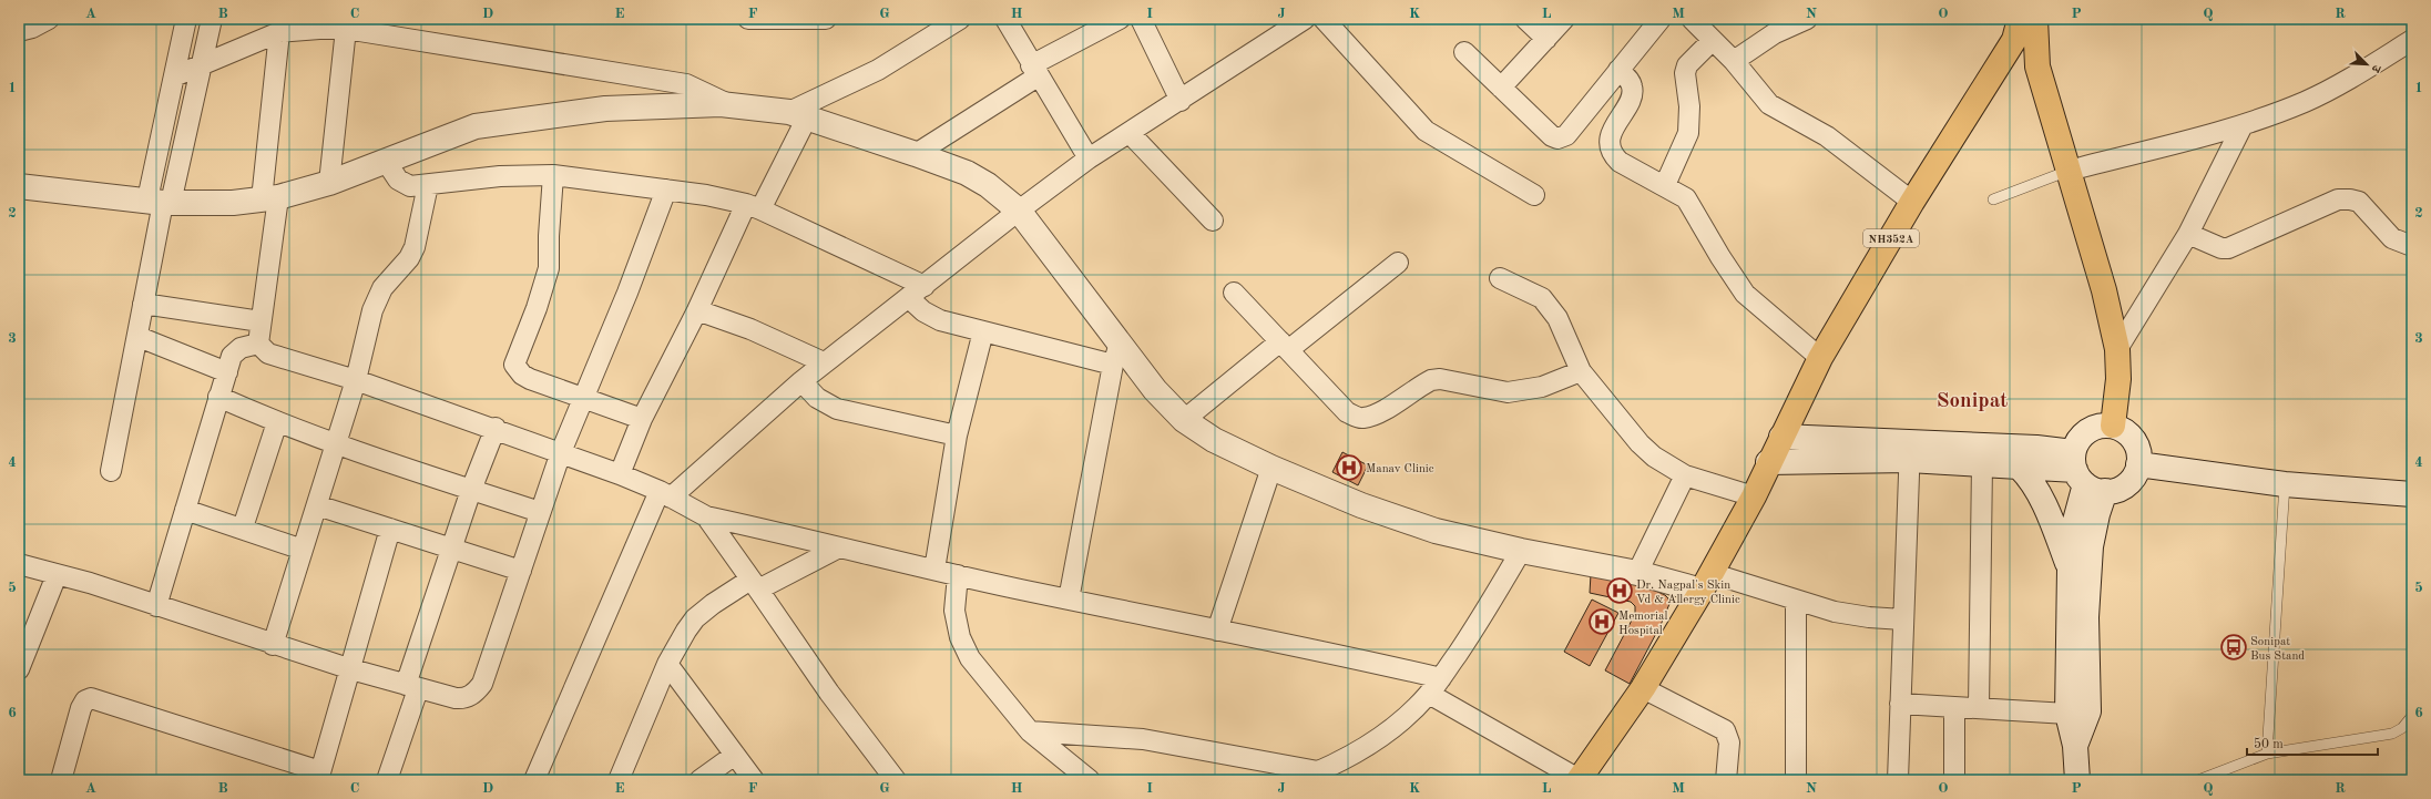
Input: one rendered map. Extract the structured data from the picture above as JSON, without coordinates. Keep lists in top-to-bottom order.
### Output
{
  "streets": {
    "highway": ["NH352A"]
  },
  "districts": ["Sonipat"],
  "places": {
    "hospital": ["Manav Clinic", "Dr. Nagpal's Skin Vd & Allergy Clinic", "Memorial Hospital"],
    "bus stop": ["Sonipat Bus Stand"]
  },
  "scale_bar": "50 m",
  "north": "bottom right",
  "grid": {
    "columns": [
      "A",
      "B",
      "C",
      "D",
      "E",
      "F",
      "G",
      "H",
      "I",
      "J",
      "K",
      "L",
      "M",
      "N",
      "O",
      "P",
      "Q",
      "R"
    ],
    "rows": [
      "1",
      "2",
      "3",
      "4",
      "5",
      "6"
    ]
  }
}
